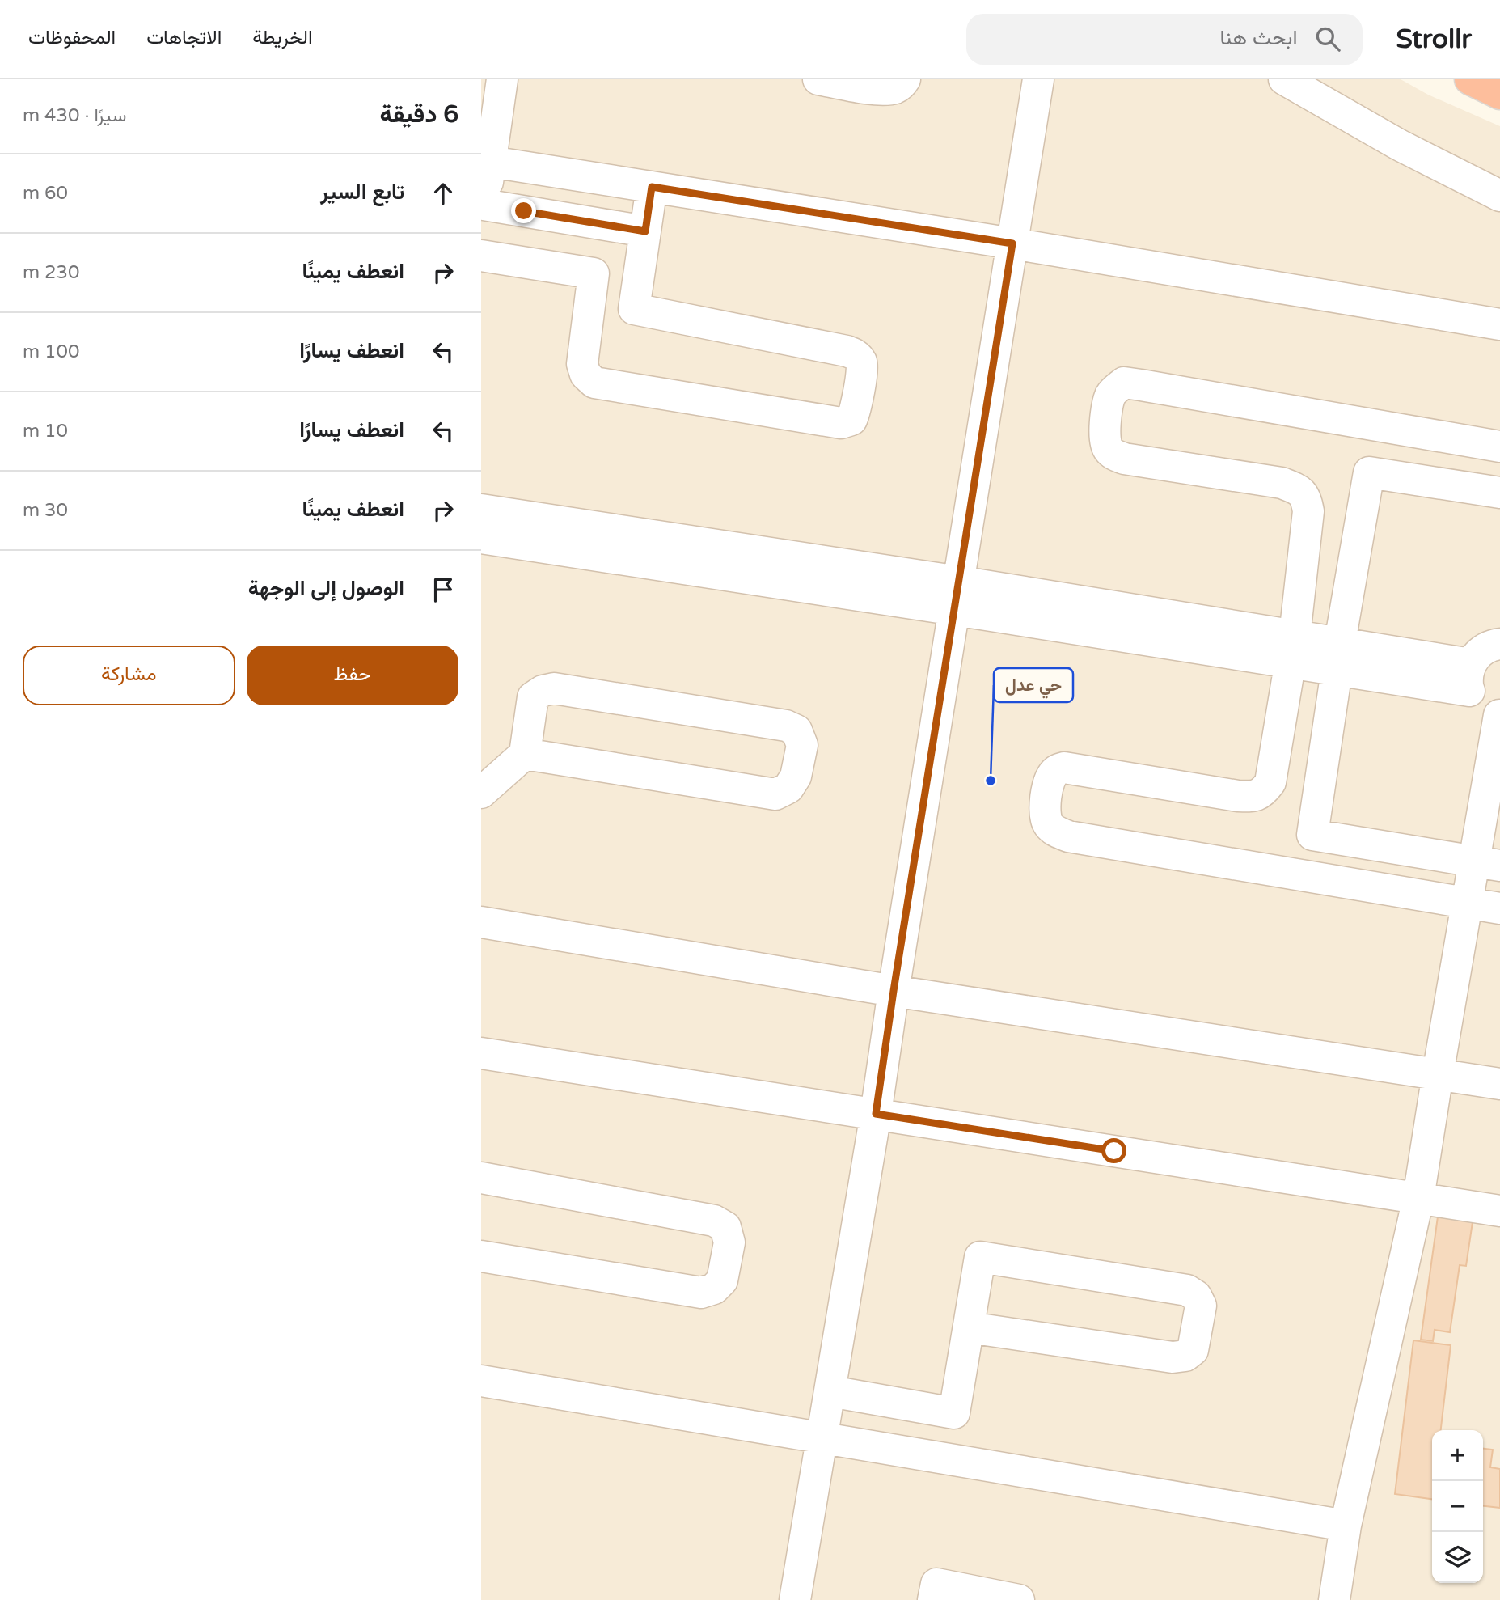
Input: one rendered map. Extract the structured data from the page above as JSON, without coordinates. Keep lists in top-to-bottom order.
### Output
{
  "places": ["حي عدل"],
  "page": {
    "header": "Strollr",
    "search": "ابحث هنا",
    "nav": ["الخريطة", "الاتجاهات", "المحفوظات"],
    "heading": ["6 دقيقة", "سيرًا · 430 m"],
    "list": [
      ["تابع السير", "60 m"],
      ["انعطف يمينًا", "230 m"],
      ["انعطف يسارًا", "100 m"],
      ["انعطف يسارًا", "10 m"],
      ["انعطف يمينًا", "30 m"],
      "الوصول إلى الوجهة"
    ],
    "buttons": ["حفظ", "مشاركة"],
    "map_buttons": ["+", "−"]
  }
}
